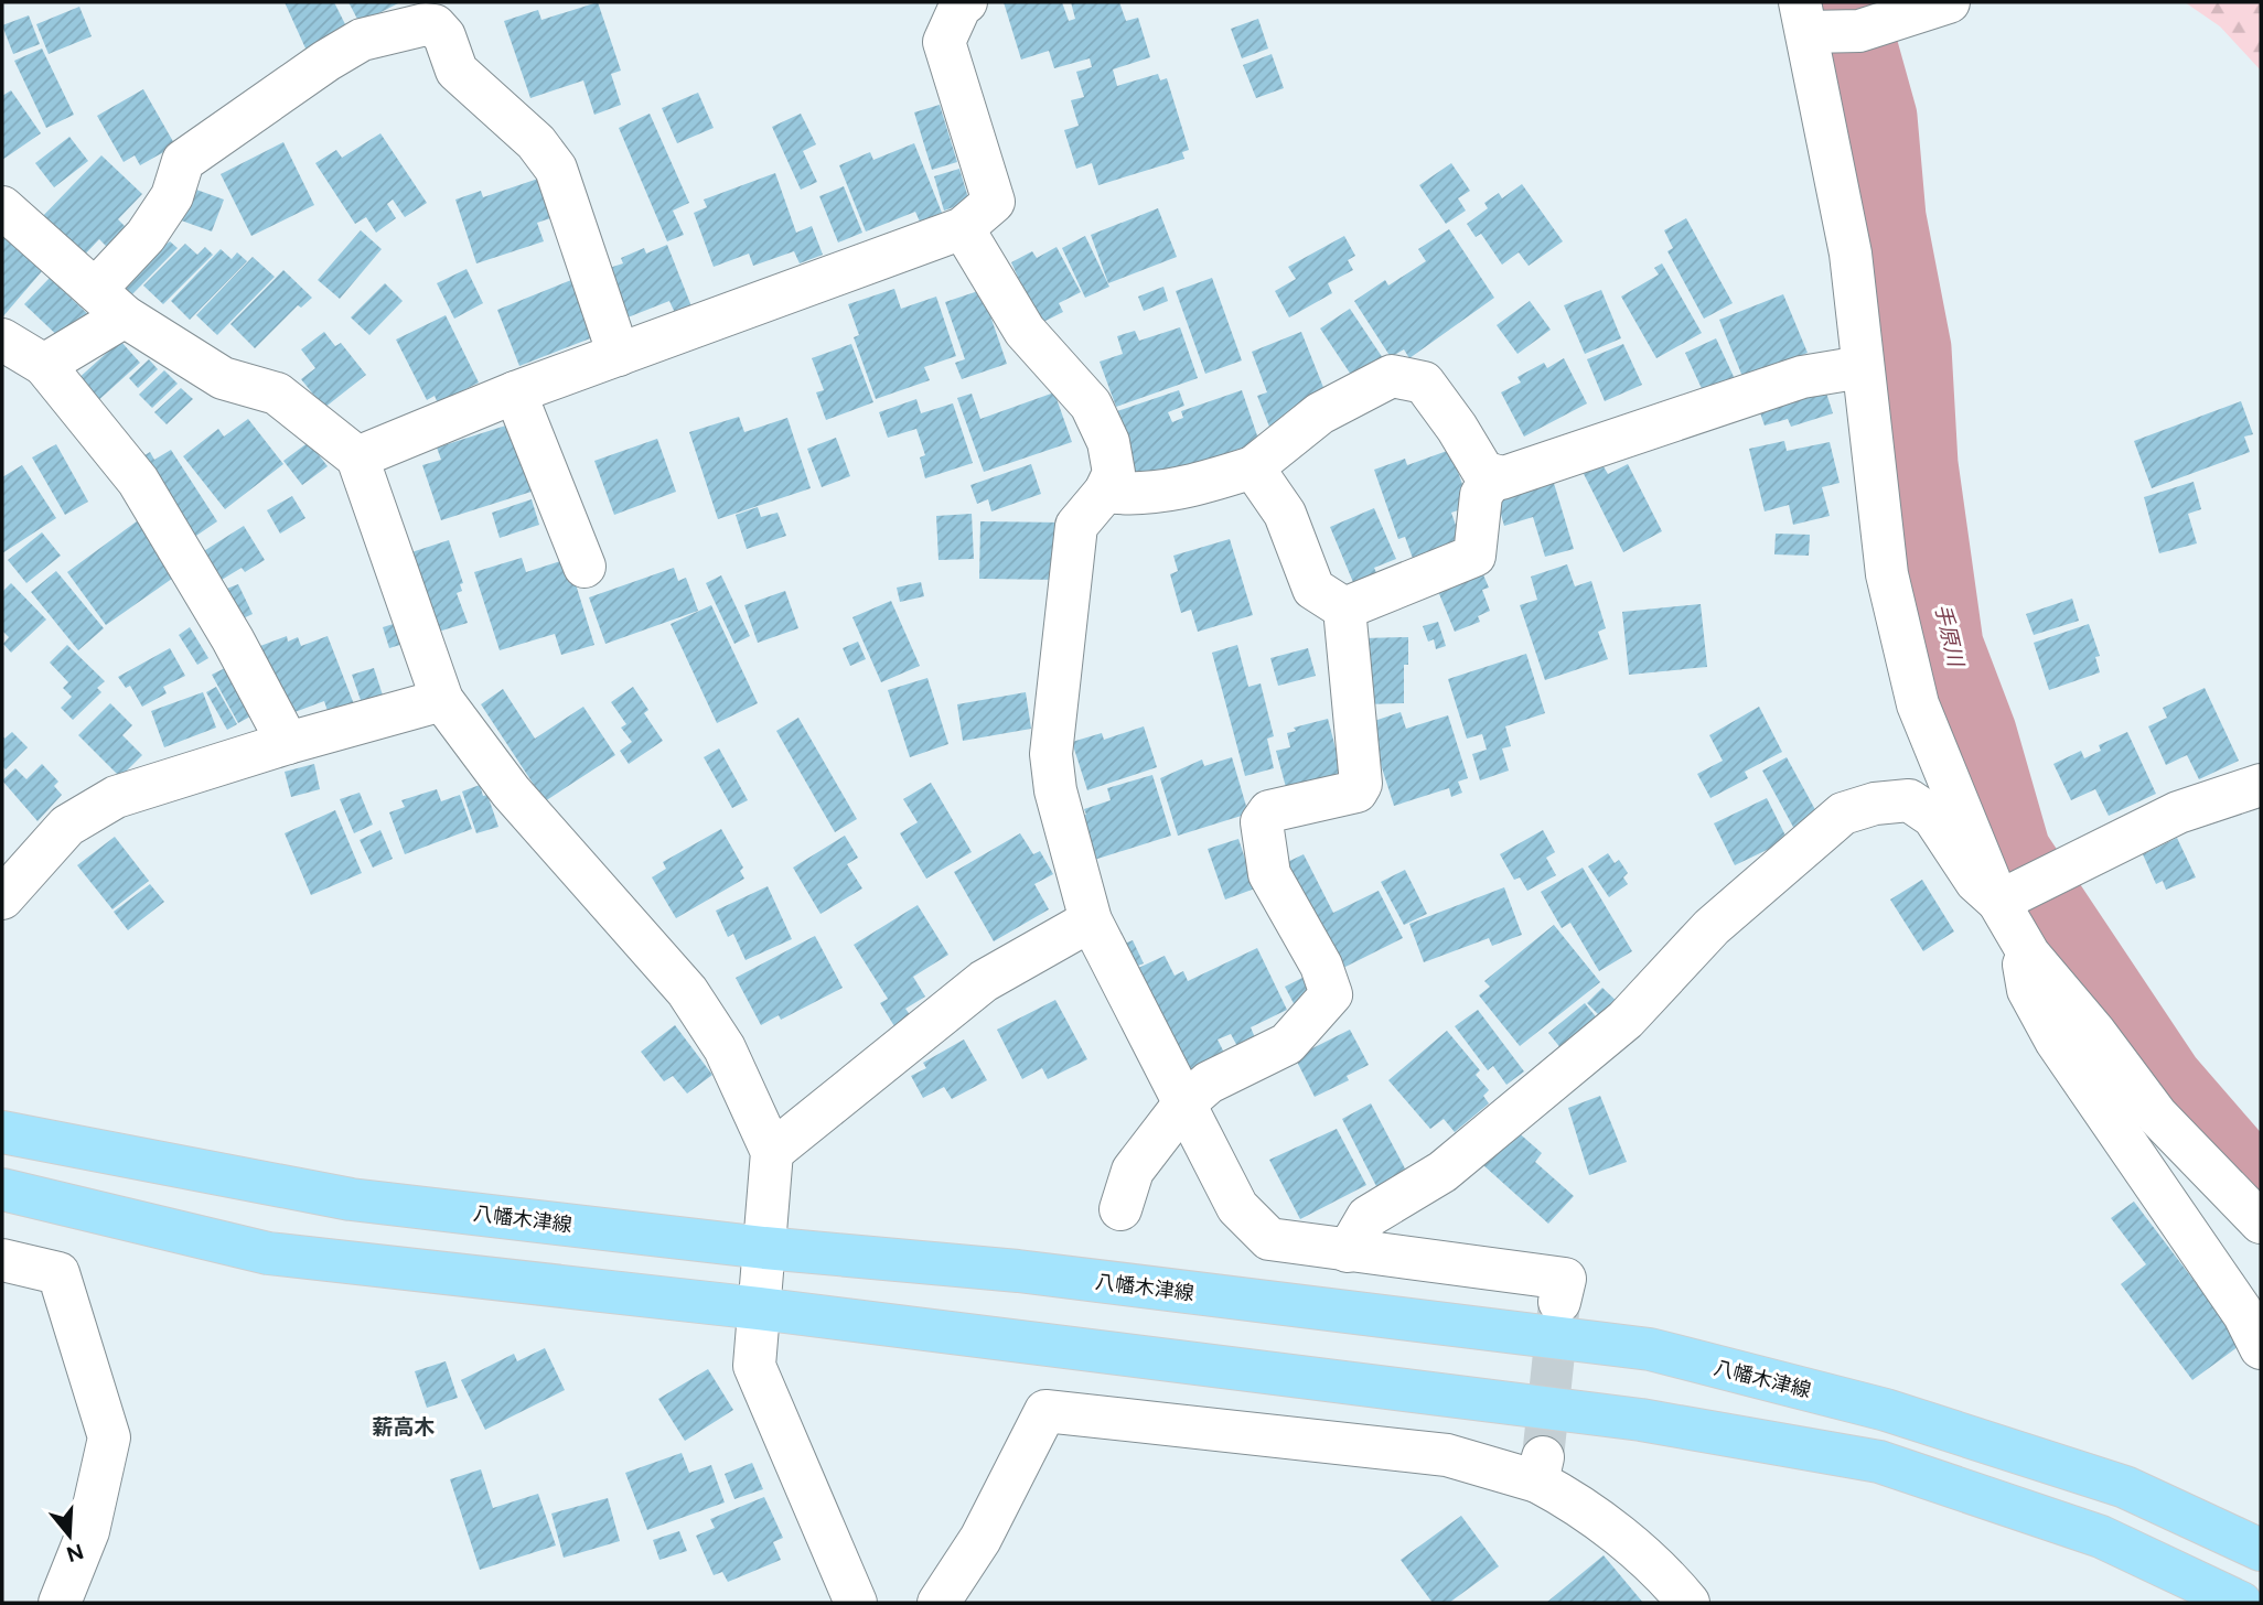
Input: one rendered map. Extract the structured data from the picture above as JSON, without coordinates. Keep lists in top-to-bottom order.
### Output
{
  "streets": {
    "main road": ["八幡木津線"]
  },
  "districts": ["薪高木"],
  "water": ["手原川"],
  "north": "bottom"
}
